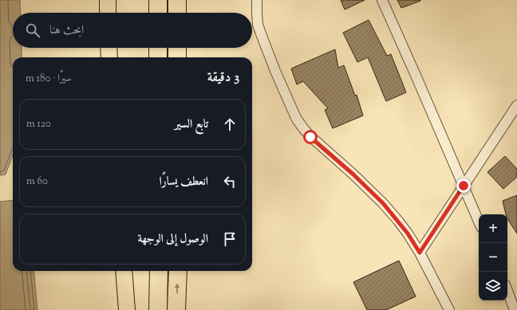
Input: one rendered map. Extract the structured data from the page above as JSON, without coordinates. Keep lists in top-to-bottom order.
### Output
{
  "page": {
    "search": "ابحث هنا",
    "heading": ["3 دقيقة", "سيرًا · 180 m"],
    "list": [
      ["تابع السير", "120 m"],
      ["انعطف يسارًا", "60 m"],
      "الوصول إلى الوجهة"
    ],
    "map_buttons": ["+", "−"]
  }
}
